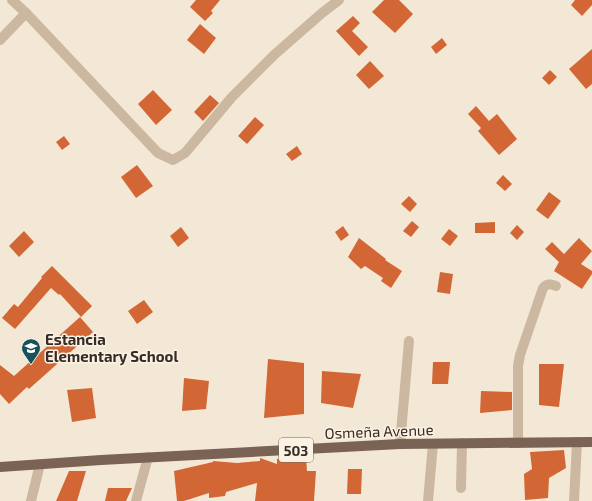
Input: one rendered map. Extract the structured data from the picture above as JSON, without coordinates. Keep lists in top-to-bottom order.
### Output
{
  "streets": {
    "main road": ["Osmeña Avenue", "503"]
  },
  "places": {
    "school or university": ["Estancia Elementary School"]
  }
}
